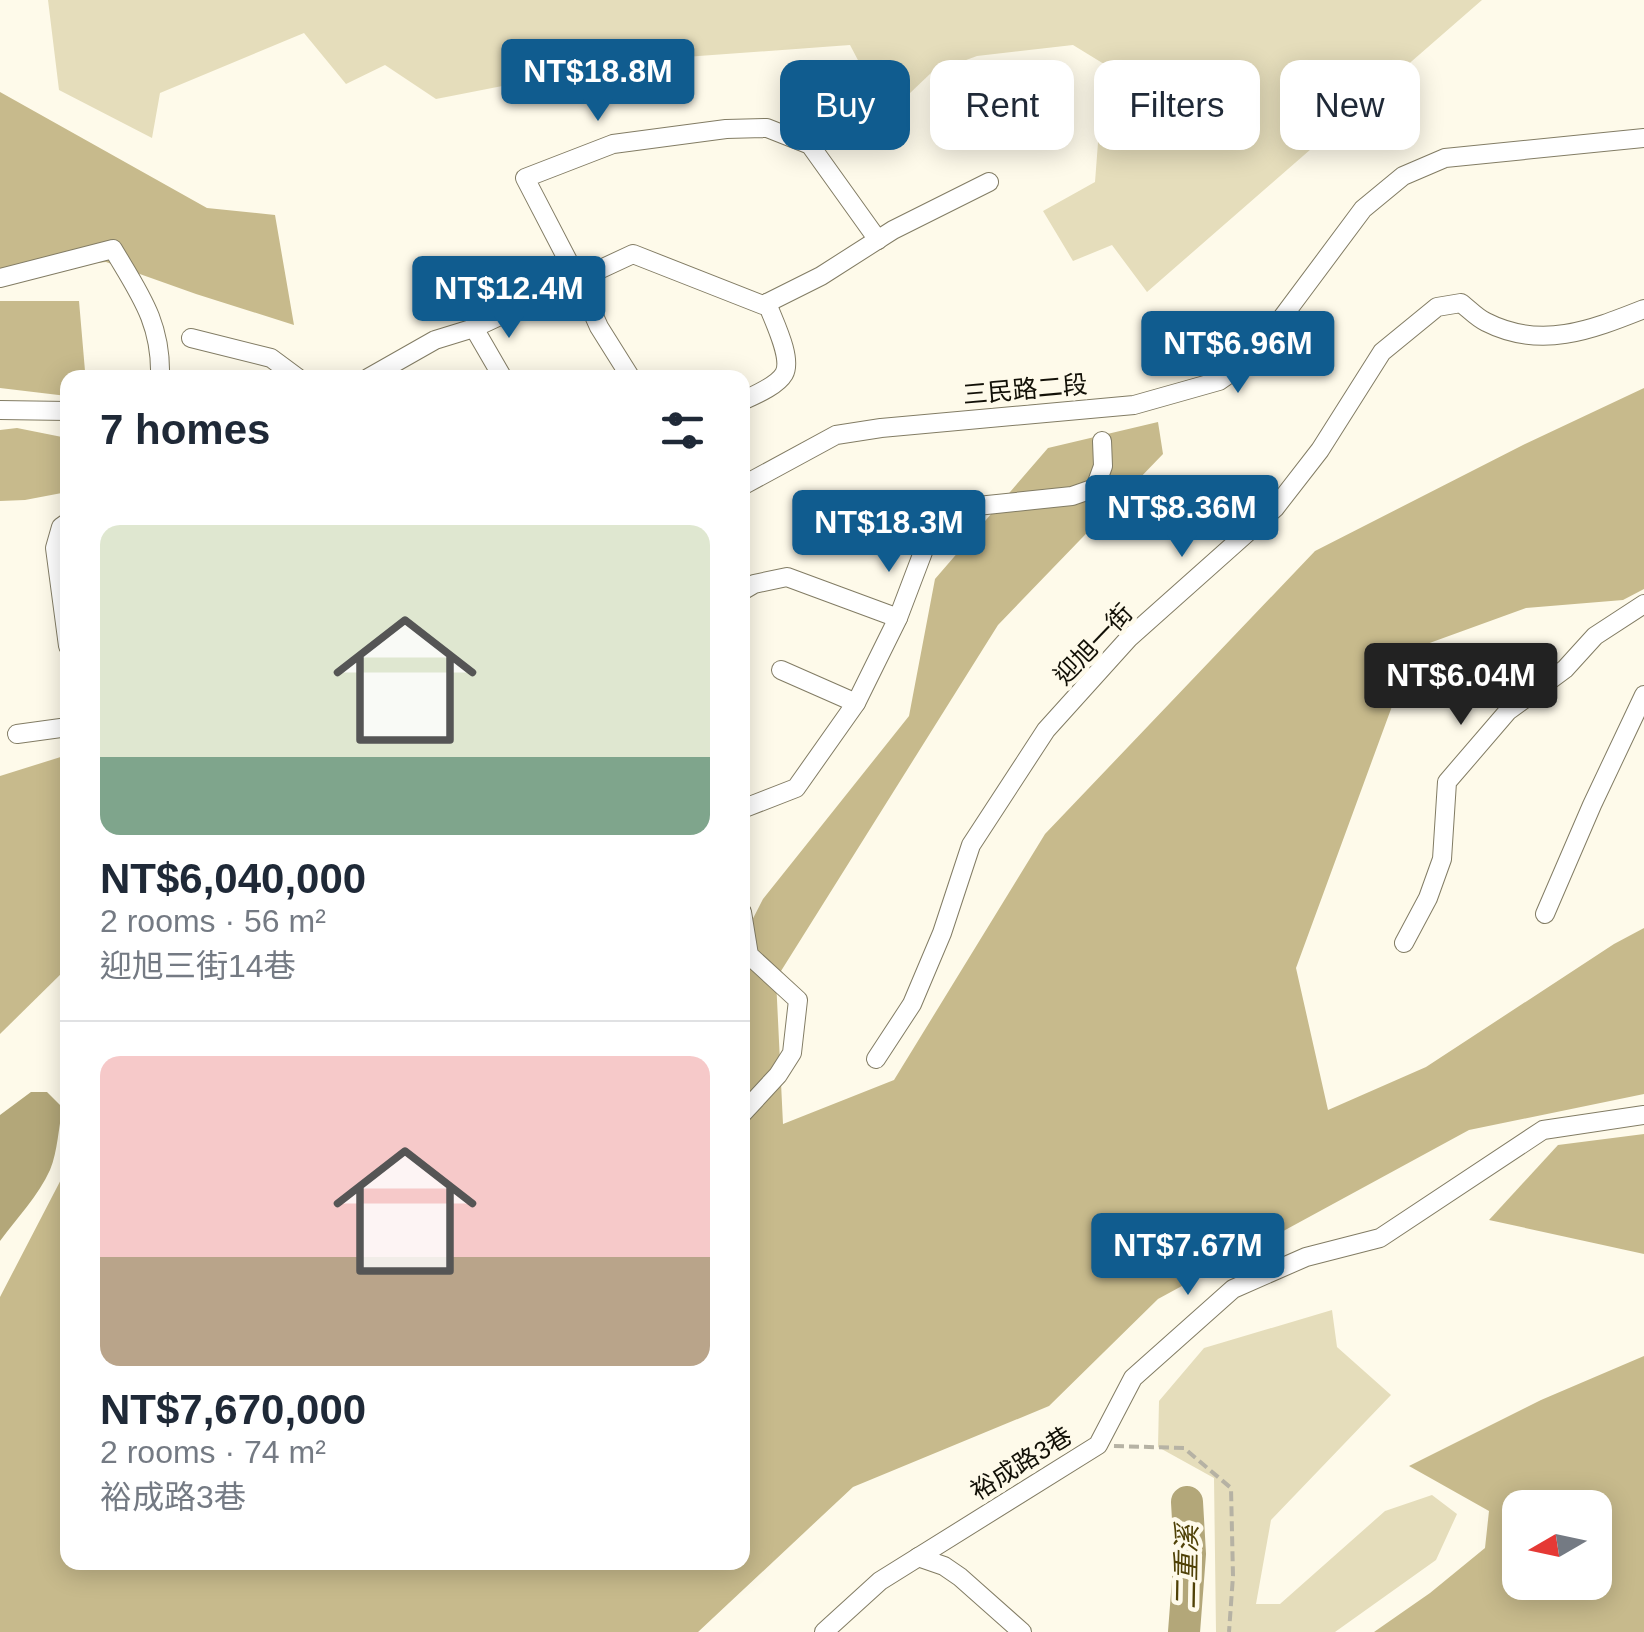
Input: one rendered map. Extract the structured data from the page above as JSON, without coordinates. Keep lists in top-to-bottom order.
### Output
{
  "streets": {
    "street": ["三民路二段", "迎旭一街", "裕成路3巷"]
  },
  "water": ["二重溪"],
  "north": "left",
  "page": {
    "price": [
      "NT$18.8M",
      "NT$12.4M",
      "NT$6.96M",
      "NT$8.36M",
      "NT$18.3M",
      "NT$6.04M",
      "NT$7.67M"
    ],
    "chip": [
      "Buy",
      "Rent",
      "Filters",
      "New"
    ],
    "heading": "7 homes",
    "list": [
      {
        "name": "NT$6,040,000",
        "note": "2 rooms · 56 m² · 迎旭三街14巷"
      },
      {
        "name": "NT$7,670,000",
        "note": "2 rooms · 74 m² · 裕成路3巷"
      }
    ]
  }
}
